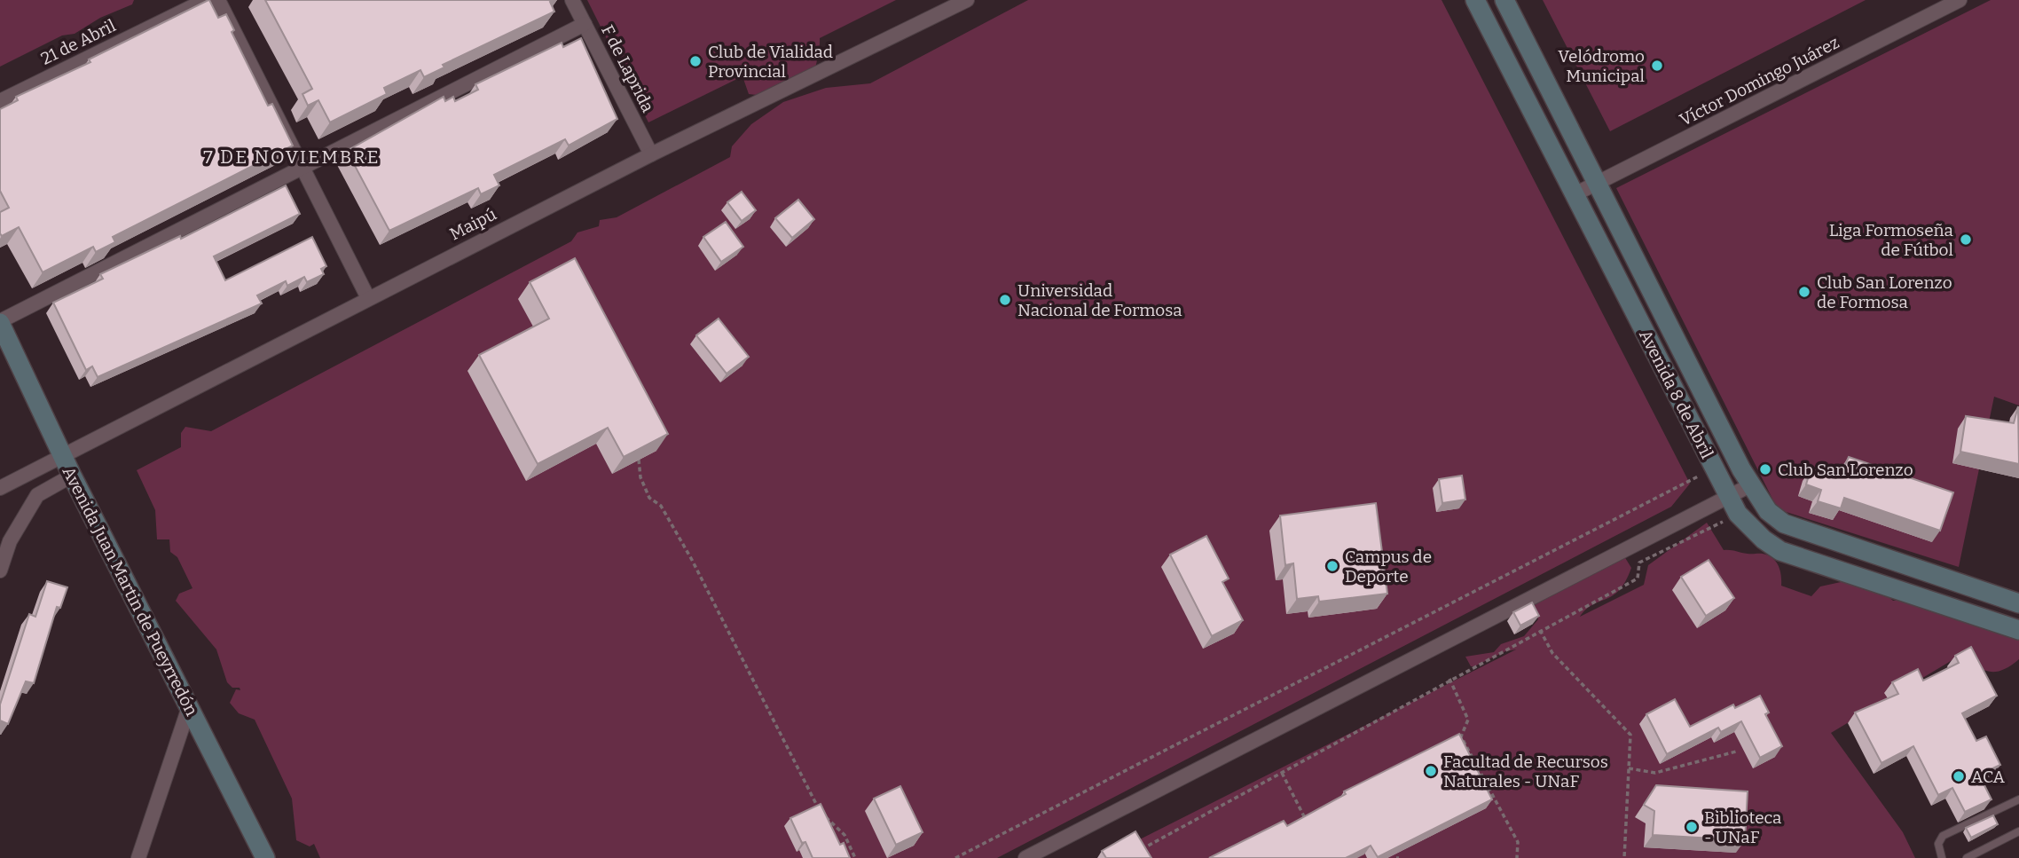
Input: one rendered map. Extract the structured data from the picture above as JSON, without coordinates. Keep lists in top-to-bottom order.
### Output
{
  "streets": {
    "main road": ["Avenida 8 de Abril", "Avenida Juan Martin de Pueyrredón"],
    "street": [
      "21 de Abril",
      "F de Laprida",
      "Víctor Domingo Juárez",
      "Maipú"
    ]
  },
  "crossings": [
    ["F de Laprida", "Maipú"],
    ["Víctor Domingo Juárez", "Avenida 8 de Abril"],
    ["Maipú", "Avenida Juan Martin de Pueyrredón"]
  ],
  "districts": ["7 DE NOVIEMBRE"],
  "places": [
    "Club de Vialidad Provincial",
    "Velódromo Municipal",
    "Liga Formoseña de Fútbol",
    "Club San Lorenzo de Formosa",
    "Universidad Nacional de Formosa",
    "Club San Lorenzo",
    "Campus de Deporte",
    "Facultad de Recursos Naturales - UNaF",
    "ACA",
    "Biblioteca - UNaF"
  ]
}
